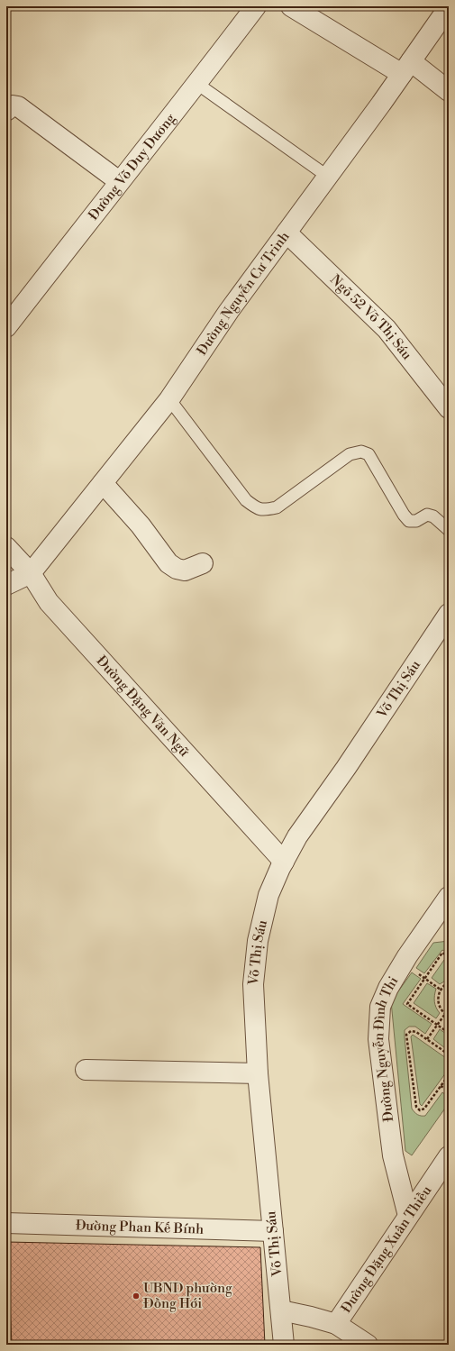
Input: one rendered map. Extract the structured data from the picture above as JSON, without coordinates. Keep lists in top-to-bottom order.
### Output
{
  "streets": {
    "street": [
      "Đường Võ Duy Dương",
      "Đường Nguyễn Cư Trinh",
      "Ngõ 52 Võ Thị Sáu",
      "Võ Thị Sáu",
      "Đường Đặng Văn Ngữ",
      "Đường Nguyễn Đình Thi",
      "Đường Phan Kế Bính",
      "Đường Đặng Xuân Thiều"
    ]
  },
  "crossings": [
    ["Đường Nguyễn Cư Trinh", "Ngõ 52 Võ Thị Sáu"],
    ["Đường Nguyễn Cư Trinh", "Đường Đặng Văn Ngữ"],
    ["Võ Thị Sáu", "Đường Đặng Văn Ngữ"],
    ["Võ Thị Sáu", "Đường Phan Kế Bính"],
    ["Đường Nguyễn Đình Thi", "Đường Đặng Xuân Thiều"]
  ],
  "places": ["UBND phường Đồng Hới"]
}
